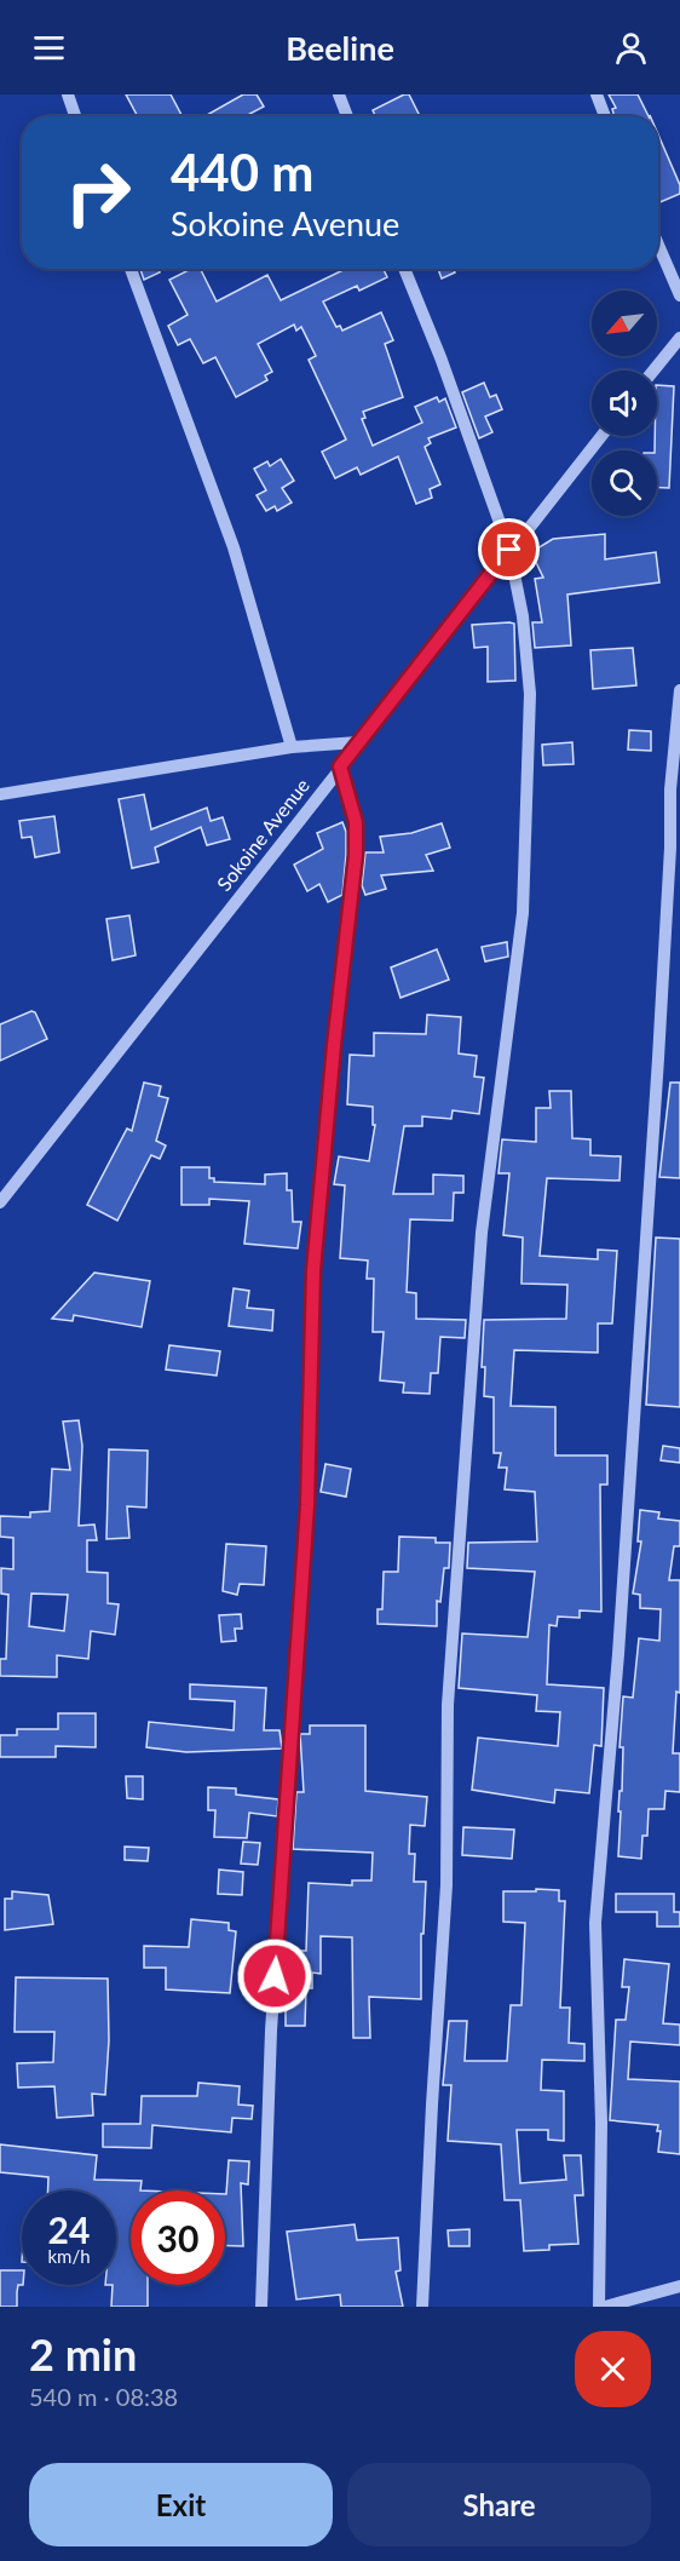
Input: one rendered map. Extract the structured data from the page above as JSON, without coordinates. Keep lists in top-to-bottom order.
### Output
{
  "streets": {
    "street": ["Sokoine Avenue"]
  },
  "north": "bottom left",
  "page": {
    "header": "Beeline",
    "turn": ["440 m", "Sokoine Avenue"],
    "speed": "24 km/h",
    "limit": "30",
    "heading": ["2 min", "540 m · 08:38"],
    "buttons": ["Exit", "Share"]
  }
}
